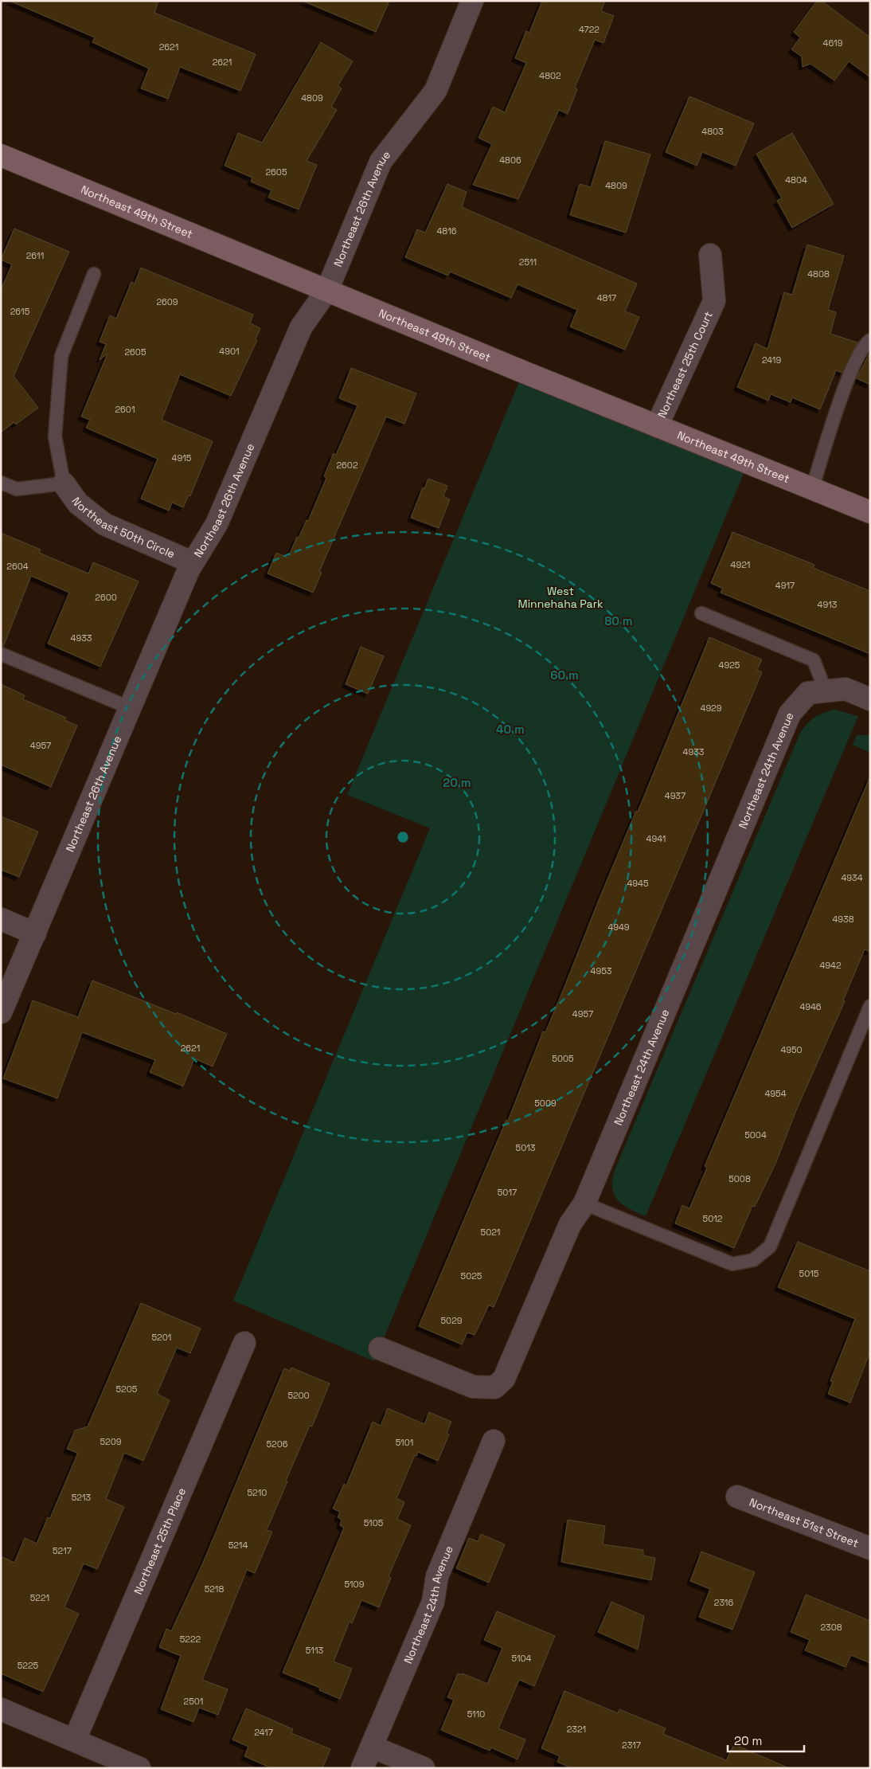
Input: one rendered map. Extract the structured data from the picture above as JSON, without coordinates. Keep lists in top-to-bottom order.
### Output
{
  "streets": {
    "street": [
      "Northeast 26th Avenue",
      "Northeast 49th Street",
      "Northeast 25th Court",
      "Northeast 50th Circle",
      "Northeast 24th Avenue",
      "Northeast 51st Street",
      "Northeast 25th Place"
    ]
  },
  "crossings": [
    ["Northeast 26th Avenue", "Northeast 49th Street"],
    ["Northeast 26th Avenue", "Northeast 50th Circle"],
    ["Northeast 49th Street", "Northeast 25th Court"]
  ],
  "parks": ["West Minnehaha Park"],
  "house_numbers": [
    "4722",
    "4619",
    "2621",
    "2621",
    "4802",
    "4809",
    "4803",
    "4806",
    "2605",
    "4804",
    "4809",
    "4816",
    "2611",
    "2511",
    "4808",
    "4817",
    "2609",
    "2615",
    "4901",
    "2605",
    "2419",
    "2601",
    "4915",
    "2602",
    "4921",
    "2604",
    "4917",
    "2600",
    "4913",
    "4933",
    "4925",
    "4929",
    "4957",
    "4933",
    "4937",
    "4941",
    "4934",
    "4945",
    "4938",
    "4949",
    "4942",
    "4953",
    "4946",
    "4957",
    "2621",
    "4950",
    "5005",
    "4954",
    "5009",
    "5004",
    "5013",
    "5008",
    "5017",
    "5012",
    "5021",
    "5015",
    "5025",
    "5029",
    "5201",
    "5205",
    "5200",
    "5209",
    "5101",
    "5206",
    "5210",
    "5213",
    "5105",
    "5214",
    "5217",
    "5109",
    "5218",
    "5221",
    "2316",
    "2308",
    "5222",
    "5113",
    "5104",
    "5225",
    "2501",
    "5110",
    "2321",
    "2417",
    "2317"
  ],
  "scale_bar": "20 m",
  "rings": [
    "80 m",
    "60 m",
    "40 m",
    "20 m"
  ]
}
